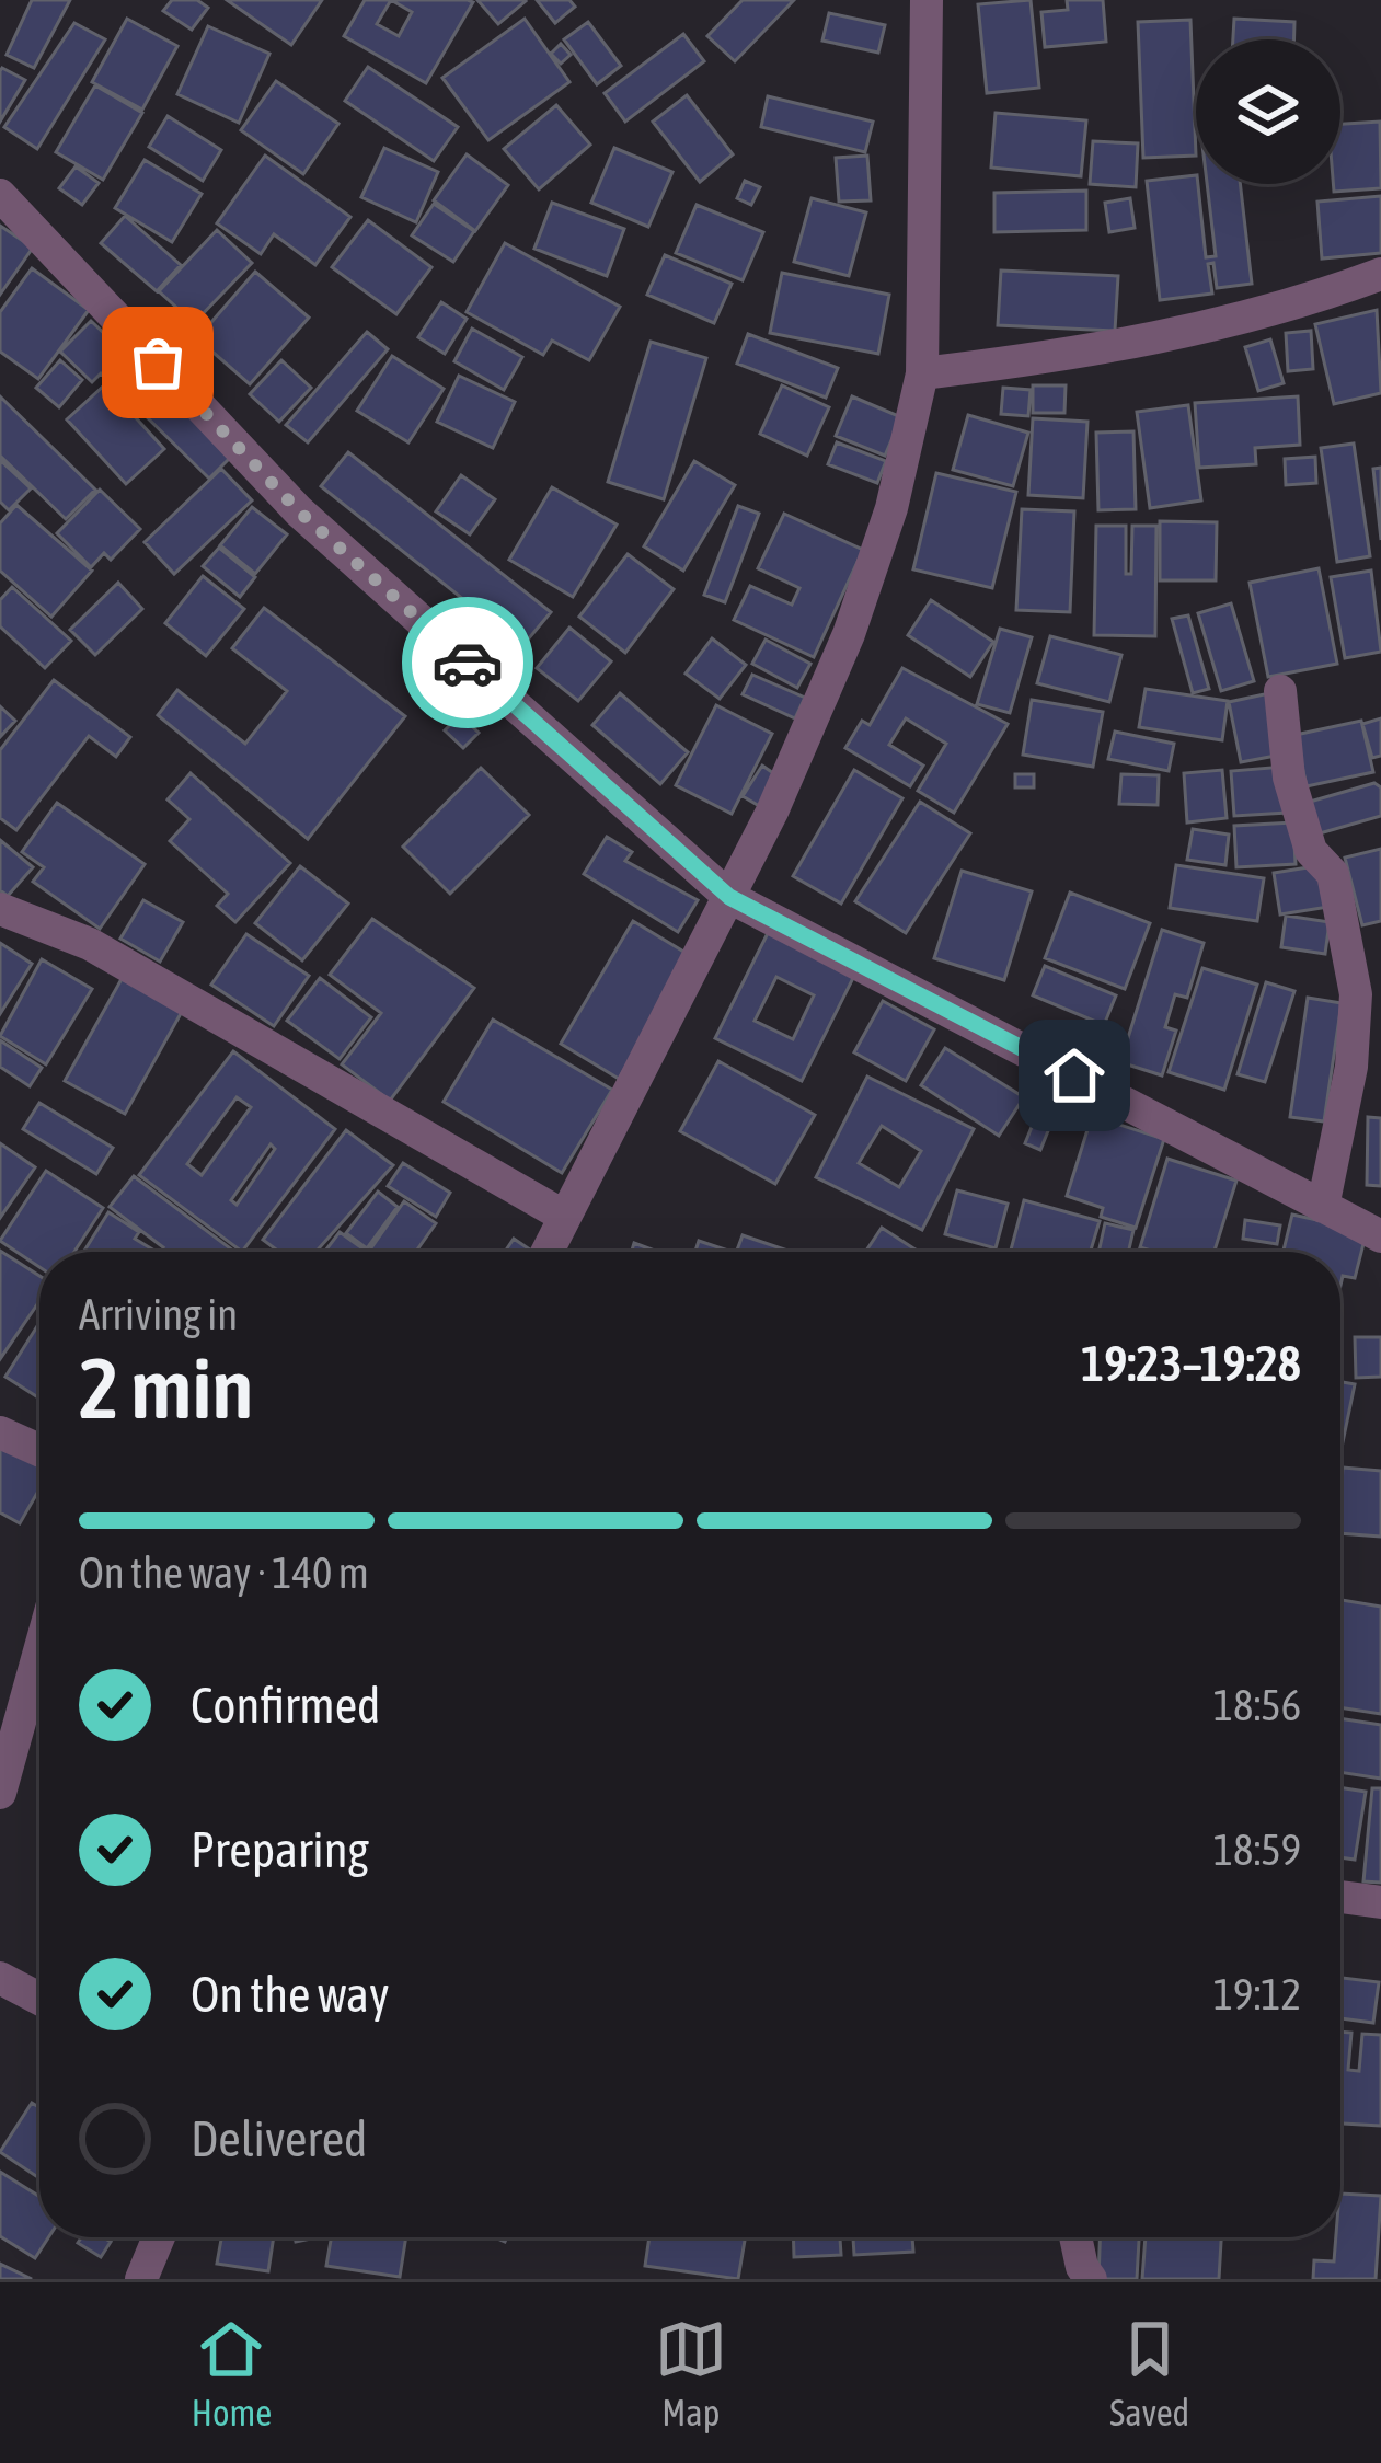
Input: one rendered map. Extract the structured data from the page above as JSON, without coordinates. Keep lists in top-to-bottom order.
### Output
{
  "page": {
    "heading": ["2 min", "Arriving in", "19:23–19:28"],
    "bar": "On the way · 140 m",
    "list": [
      ["Confirmed", "18:56"],
      ["Preparing", "18:59"],
      ["On the way", "19:12"],
      "Delivered"
    ],
    "tabs": ["Home", "Map", "Saved"]
  }
}
